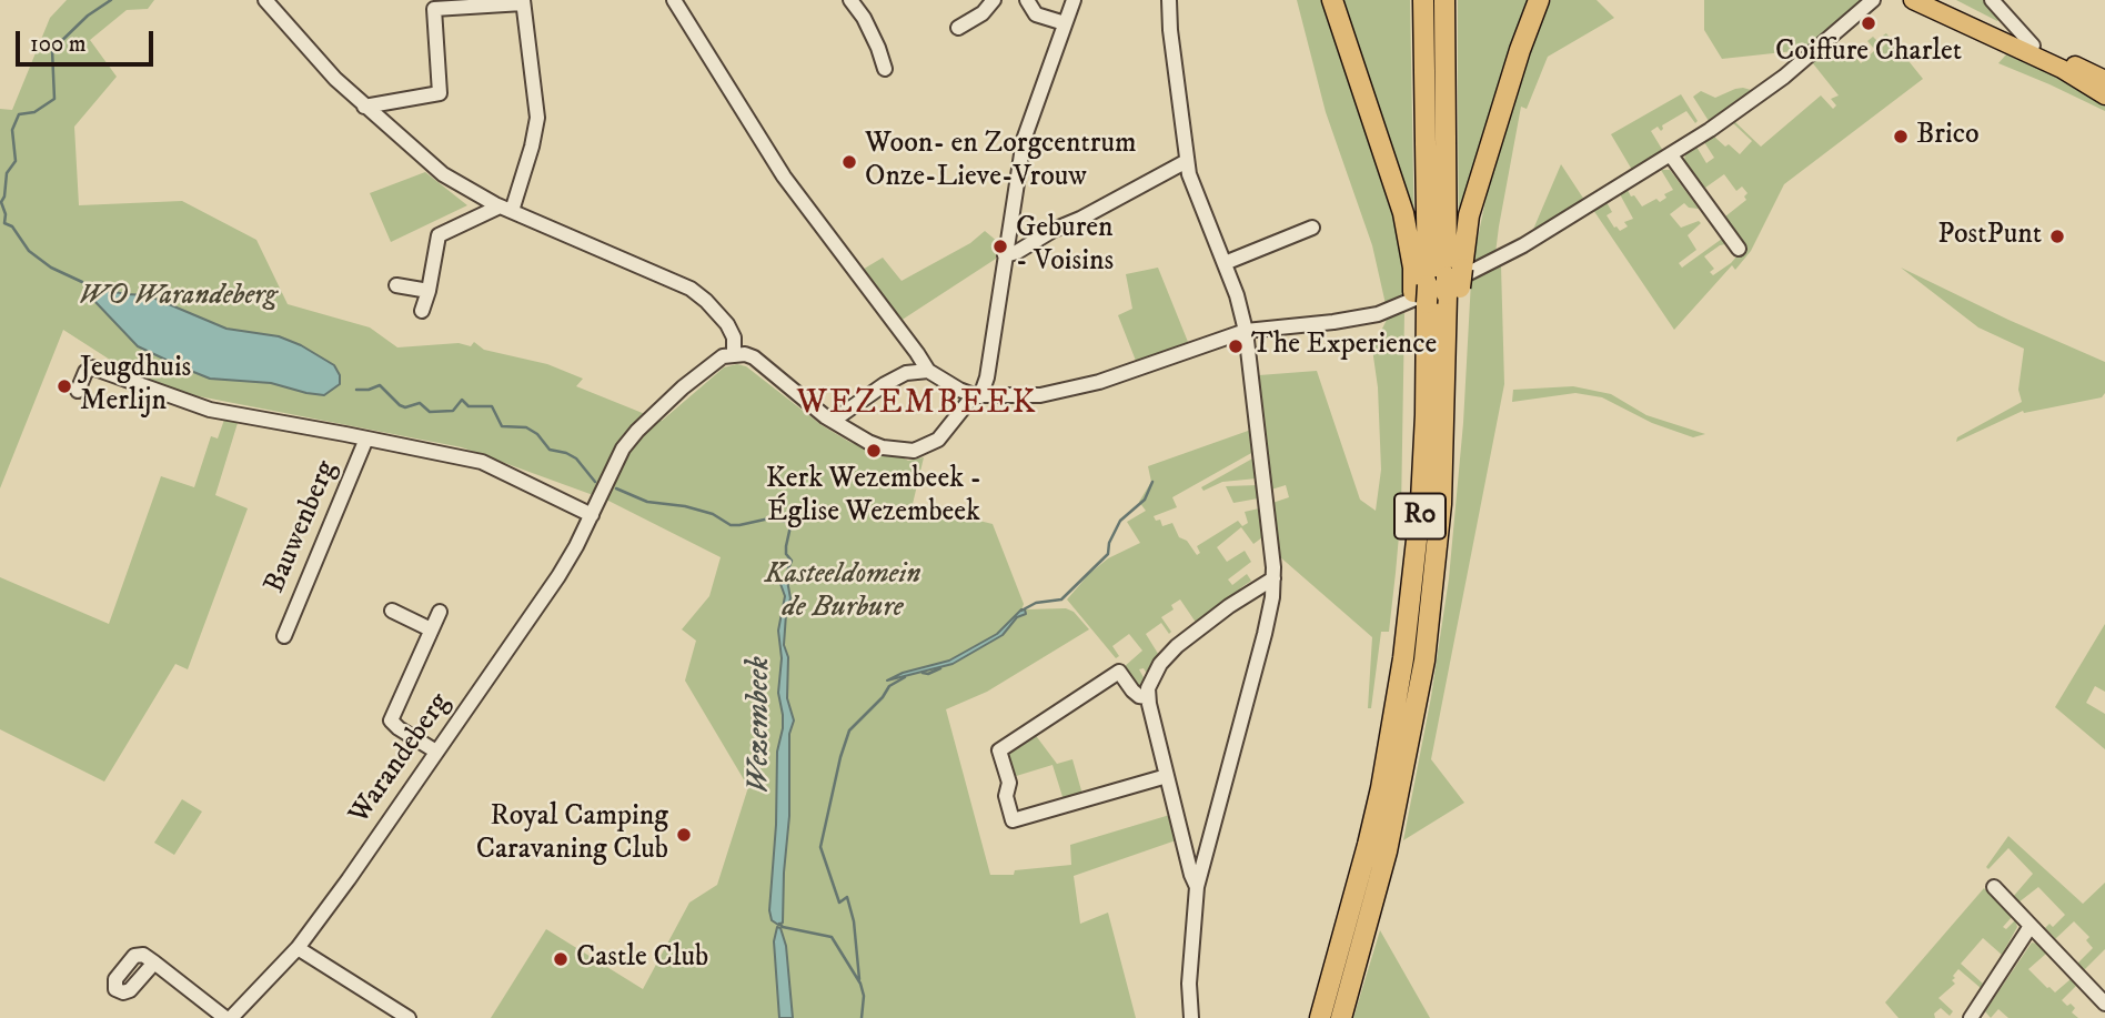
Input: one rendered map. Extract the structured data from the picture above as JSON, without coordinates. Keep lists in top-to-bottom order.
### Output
{
  "streets": {
    "highway": ["R0"],
    "street": ["Bauwenberg", "Warandeberg"]
  },
  "districts": ["WEZEMBEEK"],
  "water": ["Wezembeek"],
  "parks": ["WO Warandeberg", "Kasteeldomein de Burbure"],
  "places": [
    "Coiffure Charlet",
    "Brico",
    "Woon- en Zorgcentrum Onze-Lieve-Vrouw",
    "PostPunt",
    "Geburen - Voisins",
    "The Experience",
    "Jeugdhuis Merlijn",
    "Kerk Wezembeek - Église Wezembeek",
    "Royal Camping Caravaning Club",
    "Castle Club"
  ],
  "scale_bar": "100 m"
}
